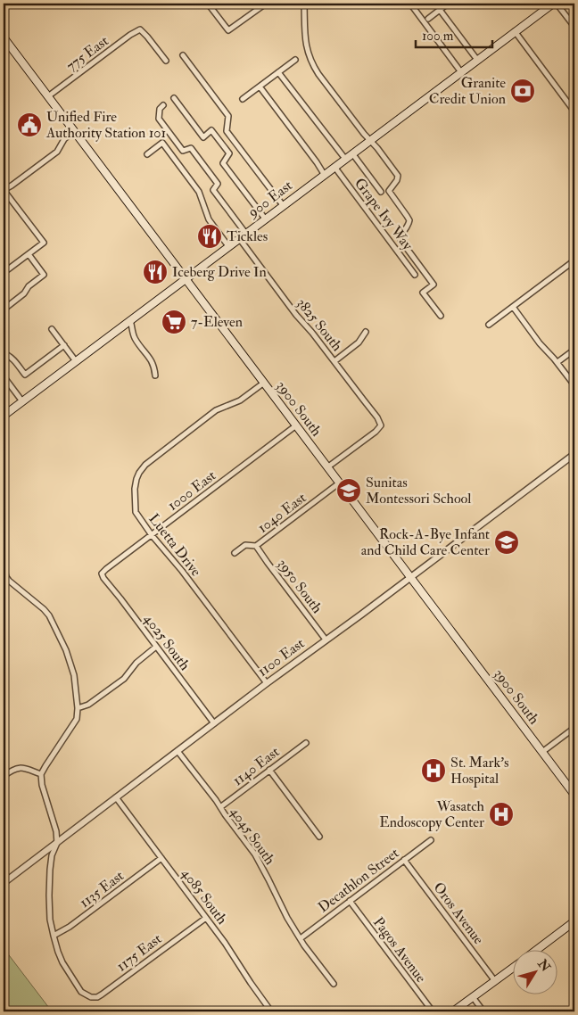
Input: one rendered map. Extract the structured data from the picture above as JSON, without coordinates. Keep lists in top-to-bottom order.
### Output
{
  "streets": {
    "main road": ["900 East", "3900 South"],
    "street": [
      "775 East",
      "Grape Ivy Way",
      "3825 South",
      "1000 East",
      "1040 East",
      "Luetta Drive",
      "3950 South",
      "4025 South",
      "1100 East",
      "1140 East",
      "4045 South",
      "Decathlon Street",
      "1135 East",
      "4085 South",
      "Oros Avenue",
      "Pagos Avenue",
      "1175 East"
    ]
  },
  "crossings": [
    ["775 East", "3900 South"],
    ["900 East", "Grape Ivy Way"],
    ["900 East", "3825 South"],
    ["900 East", "3900 South"],
    ["3825 South", "3900 South"],
    ["3900 South", "1000 East"],
    ["3900 South", "1040 East"],
    ["3900 South", "Luetta Drive"],
    ["3900 South", "1100 East"],
    ["1000 East", "Luetta Drive"],
    ["1000 East", "4025 South"],
    ["1040 East", "3950 South"],
    ["Luetta Drive", "1100 East"],
    ["3950 South", "1100 East"],
    ["4025 South", "1100 East"],
    ["1100 East", "4045 South"],
    ["1100 East", "4085 South"],
    ["1140 East", "4045 South"],
    ["4045 South", "Decathlon Street"],
    ["Decathlon Street", "Oros Avenue"],
    ["Decathlon Street", "Pagos Avenue"],
    ["1135 East", "4085 South"],
    ["1135 East", "1175 East"],
    ["4085 South", "1175 East"]
  ],
  "places": {
    "bank": ["Granite Credit Union"],
    "public building": ["Unified Fire Authority Station 101"],
    "restaurant": ["Tickles", "Iceberg Drive In"],
    "supermarket": ["7-Eleven"],
    "school or university": ["Sunitas Montessori School", "Rock-A-Bye Infant and Child Care Center"],
    "hospital": ["St. Mark's Hospital", "Wasatch Endoscopy Center"]
  },
  "scale_bar": "100 m",
  "north": "top right"
}
